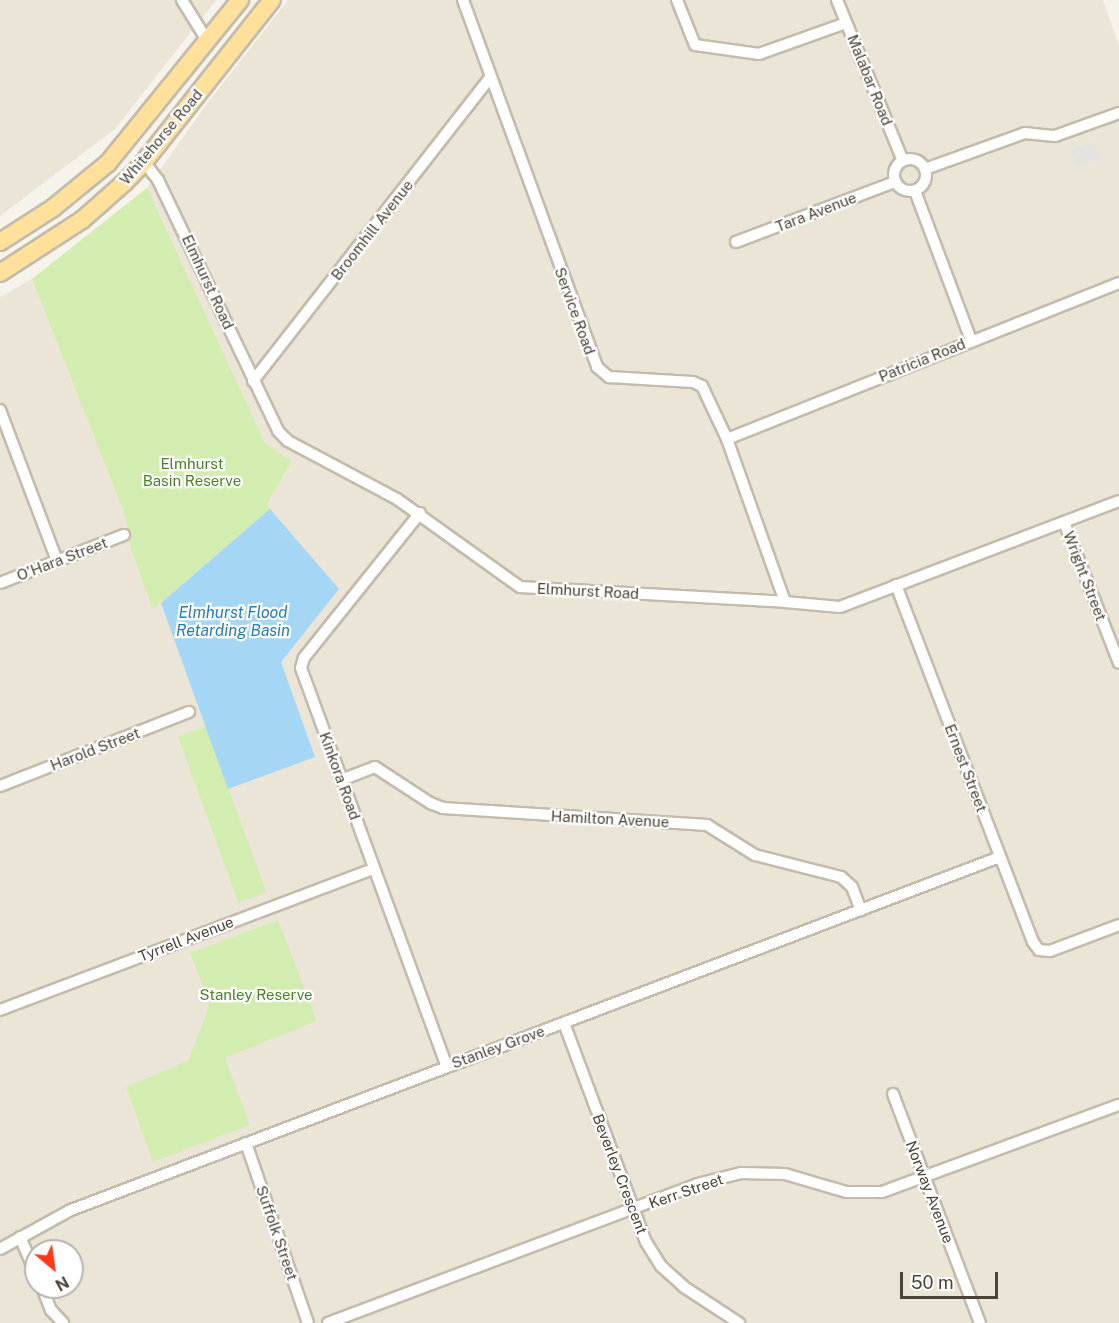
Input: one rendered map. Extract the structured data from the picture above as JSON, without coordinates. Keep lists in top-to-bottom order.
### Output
{
  "streets": {
    "main road": ["Whitehorse Road"],
    "street": [
      "Malabar Road",
      "Tara Avenue",
      "Broomhill Avenue",
      "Elmhurst Road",
      "Service Road",
      "Patricia Road",
      "O'Hara Street",
      "Wright Street",
      "Harold Street",
      "Ernest Street",
      "Kinkora Road",
      "Hamilton Avenue",
      "Tyrrell Avenue",
      "Stanley Grove",
      "Beverley Crescent",
      "Kerr Street",
      "Norway Avenue",
      "Suffolk Street"
    ]
  },
  "crossings": [
    ["Malabar Road", "Tara Avenue"],
    ["Whitehorse Road", "Elmhurst Road"],
    ["Broomhill Avenue", "Elmhurst Road"],
    ["Broomhill Avenue", "Service Road"],
    ["Elmhurst Road", "Service Road"],
    ["Elmhurst Road", "Wright Street"],
    ["Elmhurst Road", "Ernest Street"],
    ["Elmhurst Road", "Kinkora Road"],
    ["Service Road", "Patricia Road"],
    ["Ernest Street", "Stanley Grove"],
    ["Kinkora Road", "Hamilton Avenue"],
    ["Kinkora Road", "Tyrrell Avenue"],
    ["Kinkora Road", "Stanley Grove"],
    ["Hamilton Avenue", "Stanley Grove"],
    ["Stanley Grove", "Beverley Crescent"],
    ["Stanley Grove", "Suffolk Street"],
    ["Beverley Crescent", "Kerr Street"],
    ["Kerr Street", "Norway Avenue"]
  ],
  "water": ["Elmhurst Flood Retarding Basin"],
  "parks": ["Elmhurst Basin Reserve", "Stanley Reserve"],
  "scale_bar": "50 m",
  "north": "bottom right"
}
